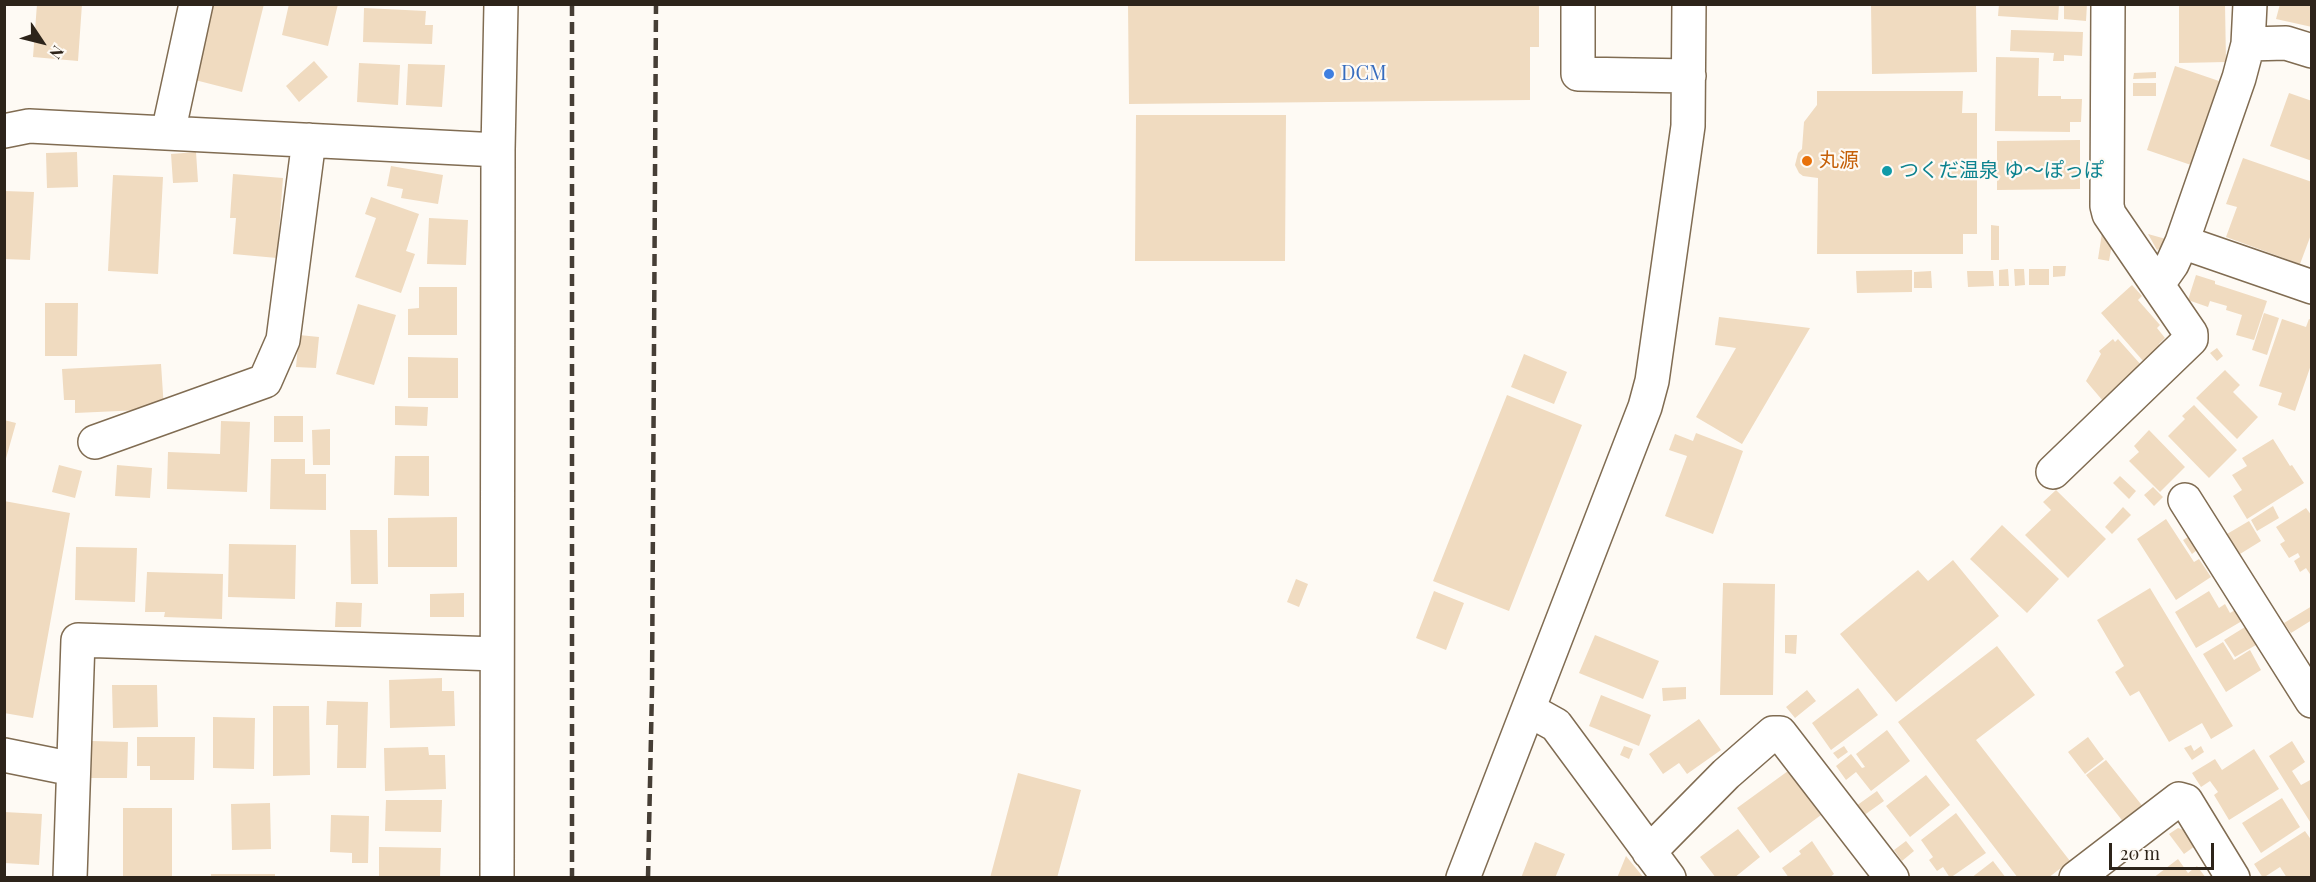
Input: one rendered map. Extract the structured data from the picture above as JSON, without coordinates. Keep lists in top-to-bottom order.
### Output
{
  "places": ["DCM", "丸源", "つくだ温泉 ゆ～ぽっぽ"],
  "scale_bar": "20 m",
  "north": "bottom right"
}
